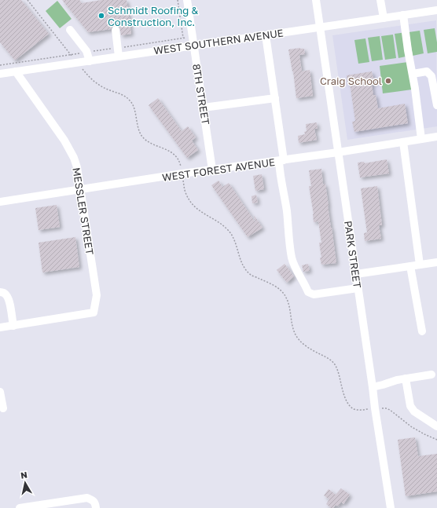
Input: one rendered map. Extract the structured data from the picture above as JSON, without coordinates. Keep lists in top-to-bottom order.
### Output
{
  "streets": {
    "street": [
      "WEST SOUTHERN AVENUE",
      "8TH STREET",
      "WEST FOREST AVENUE",
      "MESSLER STREET",
      "PARK STREET"
    ]
  },
  "crossings": [
    ["WEST SOUTHERN AVENUE", "8TH STREET"],
    ["WEST SOUTHERN AVENUE", "MESSLER STREET"],
    ["WEST SOUTHERN AVENUE", "PARK STREET"],
    ["8TH STREET", "WEST FOREST AVENUE"],
    ["WEST FOREST AVENUE", "MESSLER STREET"],
    ["WEST FOREST AVENUE", "PARK STREET"]
  ],
  "places": ["Schmidt Roofing & Construction, Inc.", "Craig School"],
  "north": "top"
}
